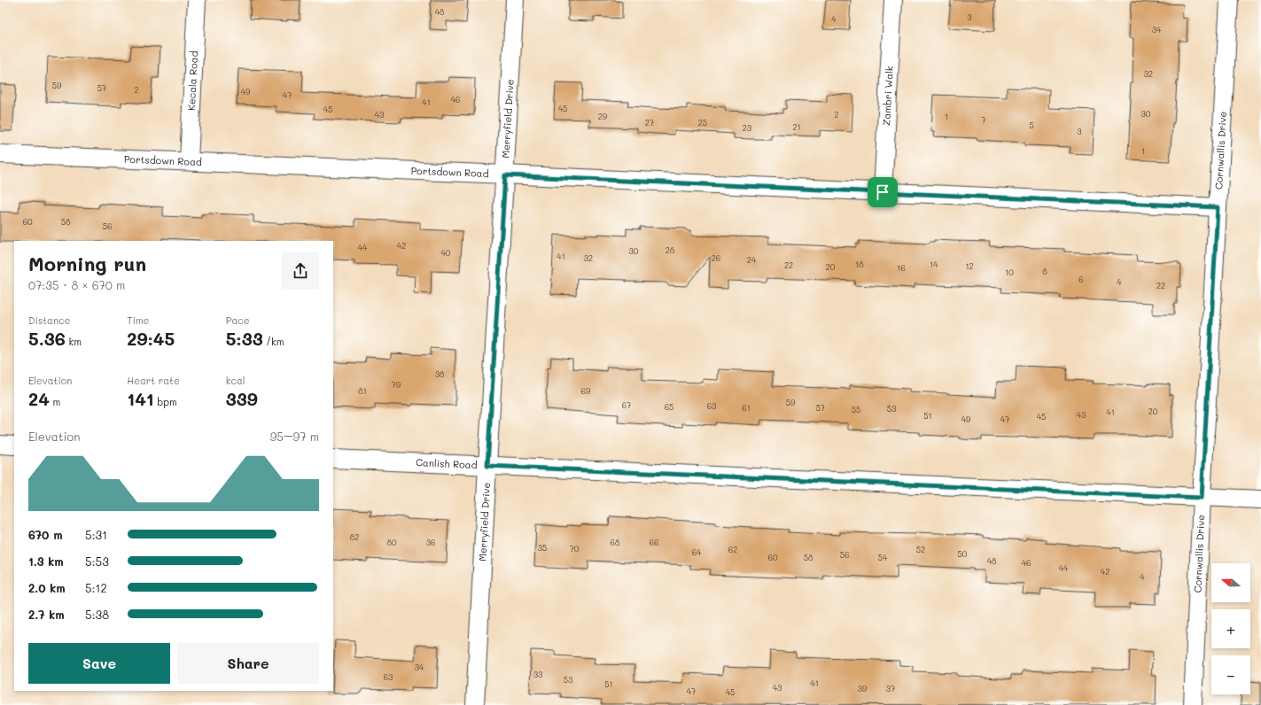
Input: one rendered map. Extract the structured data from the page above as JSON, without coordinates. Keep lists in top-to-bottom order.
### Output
{
  "streets": {
    "street": [
      "Kecala Road",
      "Zambri Walk",
      "Merryfield Drive",
      "Cornwallis Drive",
      "Portsdown Road",
      "Canlish Road"
    ]
  },
  "crossings": [
    ["Kecala Road", "Portsdown Road"],
    ["Zambri Walk", "Portsdown Road"],
    ["Merryfield Drive", "Portsdown Road"],
    ["Merryfield Drive", "Canlish Road"],
    ["Cornwallis Drive", "Portsdown Road"],
    ["Cornwallis Drive", "Canlish Road"]
  ],
  "house_numbers": [
    "48",
    "3",
    "4",
    "34",
    "32",
    "59",
    "57",
    "2",
    "49",
    "47",
    "46",
    "41",
    "45",
    "45",
    "30",
    "43",
    "2",
    "29",
    "1",
    "7",
    "27",
    "25",
    "5",
    "21",
    "23",
    "3",
    "1",
    "60",
    "58",
    "56",
    "42",
    "44",
    "28",
    "30",
    "40",
    "41",
    "32",
    "26",
    "24",
    "18",
    "14",
    "22",
    "12",
    "20",
    "16",
    "8",
    "10",
    "6",
    "4",
    "22",
    "38",
    "79",
    "81",
    "69",
    "59",
    "67",
    "63",
    "65",
    "61",
    "57",
    "53",
    "55",
    "20",
    "41",
    "43",
    "51",
    "45",
    "49",
    "47",
    "82",
    "80",
    "36",
    "68",
    "66",
    "35",
    "70",
    "62",
    "52",
    "64",
    "50",
    "56",
    "60",
    "58",
    "54",
    "48",
    "46",
    "44",
    "42",
    "4",
    "34",
    "33",
    "63",
    "53",
    "41",
    "51",
    "43",
    "39",
    "37",
    "47",
    "45"
  ],
  "north": "left",
  "page": {
    "heading": ["Morning run", "07:35 · 8 × 670 m"],
    "stats": [
      ["Distance", "5.36 km"],
      ["Time", "29:45"],
      ["Pace", "5:33 /km"],
      ["Elevation", "24 m"],
      ["Heart rate", "141 bpm"],
      ["kcal", "339"]
    ],
    "chart": ["Elevation", "95–97 m"],
    "list": [
      {
        "name": "670 m",
        "note": "5:31"
      },
      {
        "name": "1.3 km",
        "note": "5:53"
      },
      {
        "name": "2.0 km",
        "note": "5:12"
      },
      {
        "name": "2.7 km",
        "note": "5:38"
      }
    ],
    "map_buttons": ["+", "−"],
    "buttons": ["Save", "Share"]
  }
}
